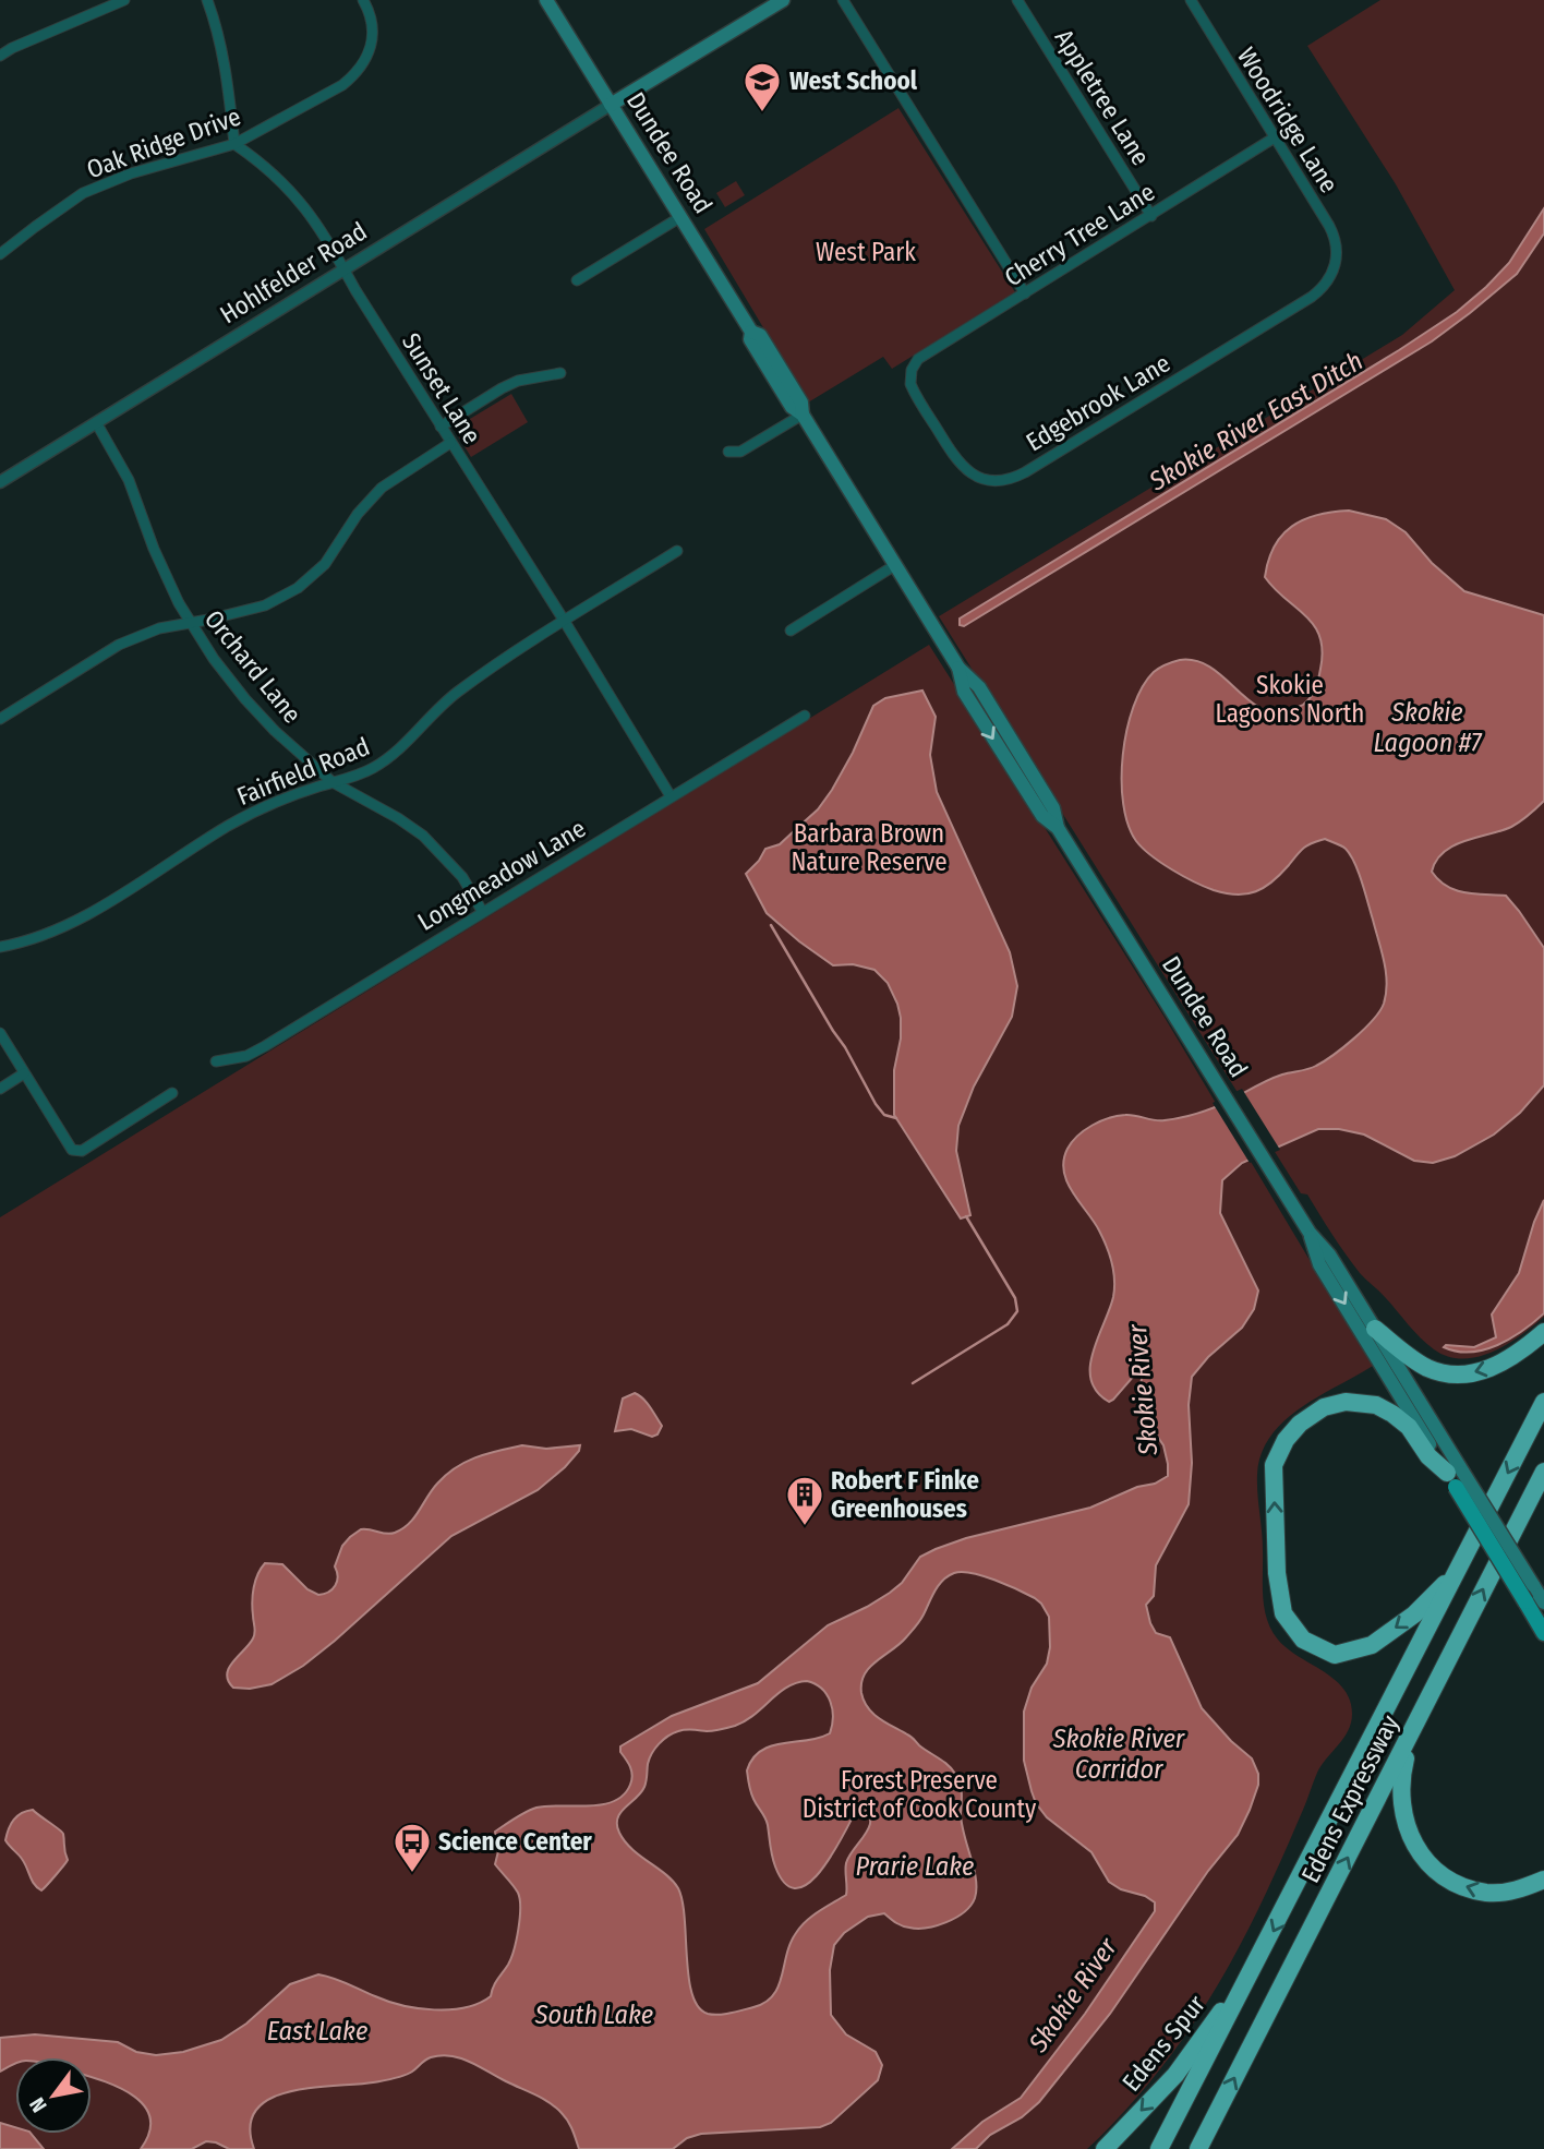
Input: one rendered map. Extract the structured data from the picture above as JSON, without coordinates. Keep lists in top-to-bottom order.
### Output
{
  "streets": {
    "highway": ["Edens Expressway", "Edens Spur"],
    "main road": ["Dundee Road"],
    "street": [
      "Appletree Lane",
      "Woodridge Lane",
      "Oak Ridge Drive",
      "Cherry Tree Lane",
      "Hohlfelder Road",
      "Sunset Lane",
      "Edgebrook Lane",
      "Orchard Lane",
      "Fairfield Road",
      "Longmeadow Lane"
    ]
  },
  "crossings": [
    ["Appletree Lane", "Cherry Tree Lane"],
    ["Woodridge Lane", "Cherry Tree Lane"],
    ["Woodridge Lane", "Edgebrook Lane"],
    ["Oak Ridge Drive", "Sunset Lane"],
    ["Dundee Road", "Hohlfelder Road"],
    ["Cherry Tree Lane", "Edgebrook Lane"],
    ["Hohlfelder Road", "Sunset Lane"],
    ["Hohlfelder Road", "Orchard Lane"],
    ["Sunset Lane", "Fairfield Road"],
    ["Sunset Lane", "Longmeadow Lane"],
    ["Orchard Lane", "Fairfield Road"],
    ["Orchard Lane", "Longmeadow Lane"],
    ["Edens Expressway", "Edens Spur"]
  ],
  "water": [
    "Skokie River East Ditch",
    "Skokie Lagoon #7",
    "Skokie River",
    "Skokie River Corridor",
    "Prarie Lake",
    "South Lake",
    "East Lake"
  ],
  "parks": [
    "West Park",
    "Skokie Lagoons North",
    "Barbara Brown Nature Reserve",
    "Forest Preserve District of Cook County"
  ],
  "places": {
    "school or university": ["West School"],
    "building": ["Robert F Finke Greenhouses"],
    "bus stop": ["Science Center"]
  },
  "north": "bottom left"
}
